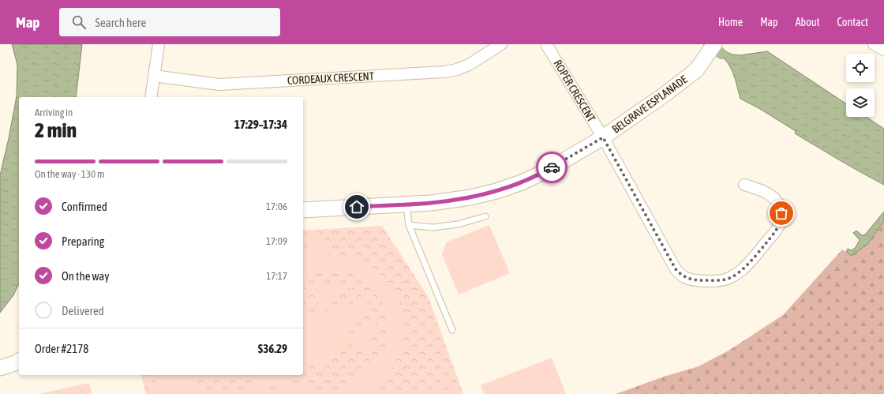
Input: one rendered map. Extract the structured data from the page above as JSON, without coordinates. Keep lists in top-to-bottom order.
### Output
{
  "streets": {
    "street": ["CORDEAUX CRESCENT", "ROPER CRESCENT", "BELGRAVE ESPLANADE"]
  },
  "crossings": [
    ["ROPER CRESCENT", "BELGRAVE ESPLANADE"]
  ],
  "page": {
    "header": "Map",
    "search": "Search here",
    "nav": [
      "Home",
      "Map",
      "About",
      "Contact"
    ],
    "heading": ["2 min", "Arriving in", "17:29–17:34"],
    "panel": ["Order #2178", "$36.29"],
    "bar": "On the way · 130 m",
    "list": [
      ["Confirmed", "17:06"],
      ["Preparing", "17:09"],
      ["On the way", "17:17"],
      "Delivered"
    ]
  }
}
